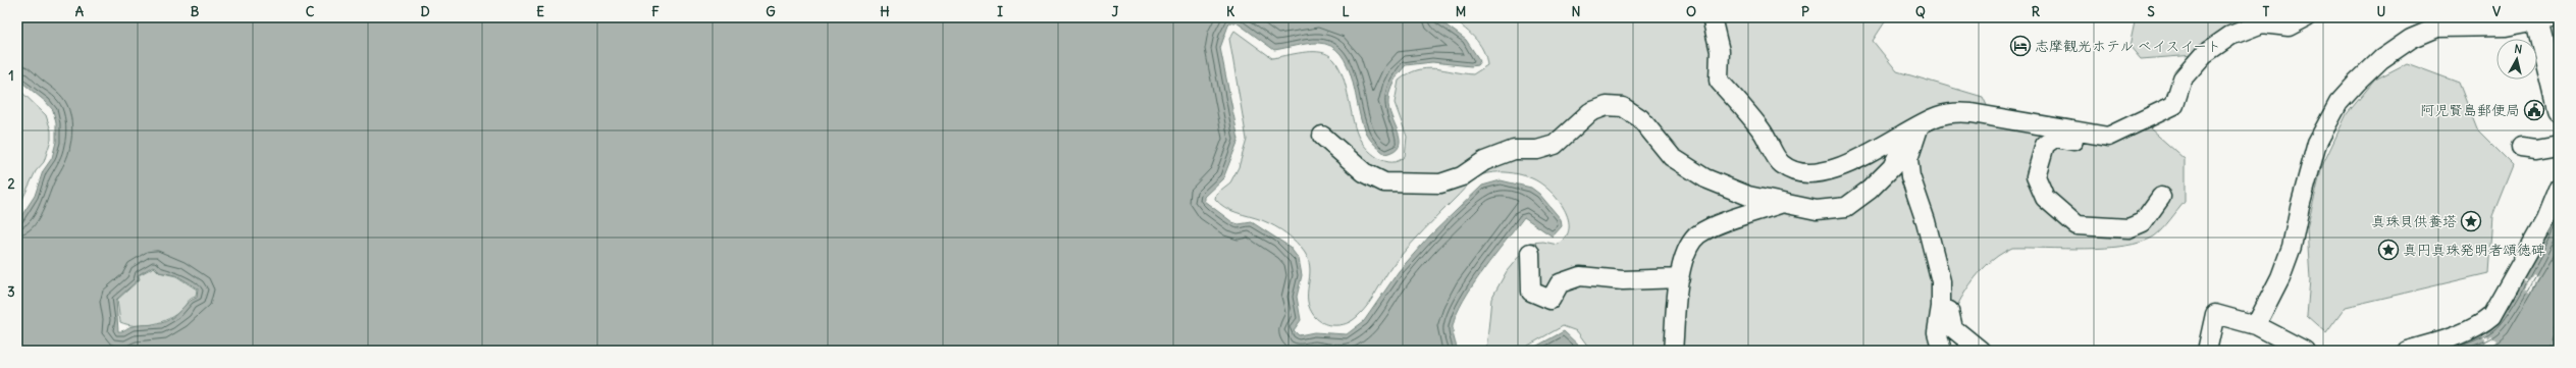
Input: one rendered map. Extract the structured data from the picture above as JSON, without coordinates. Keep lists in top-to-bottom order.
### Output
{
  "places": {
    "hotel": ["志摩観光ホテル ベイスイート"],
    "public building": ["阿児賢島郵便局"],
    "place": ["真珠貝供養塔", "真円真珠発明者頌徳碑"]
  },
  "north": "top",
  "grid": {
    "columns": [
      "A",
      "B",
      "C",
      "D",
      "E",
      "F",
      "G",
      "H",
      "I",
      "J",
      "K",
      "L",
      "M",
      "N",
      "O",
      "P",
      "Q",
      "R",
      "S",
      "T",
      "U",
      "V"
    ],
    "rows": ["1", "2", "3"]
  }
}
